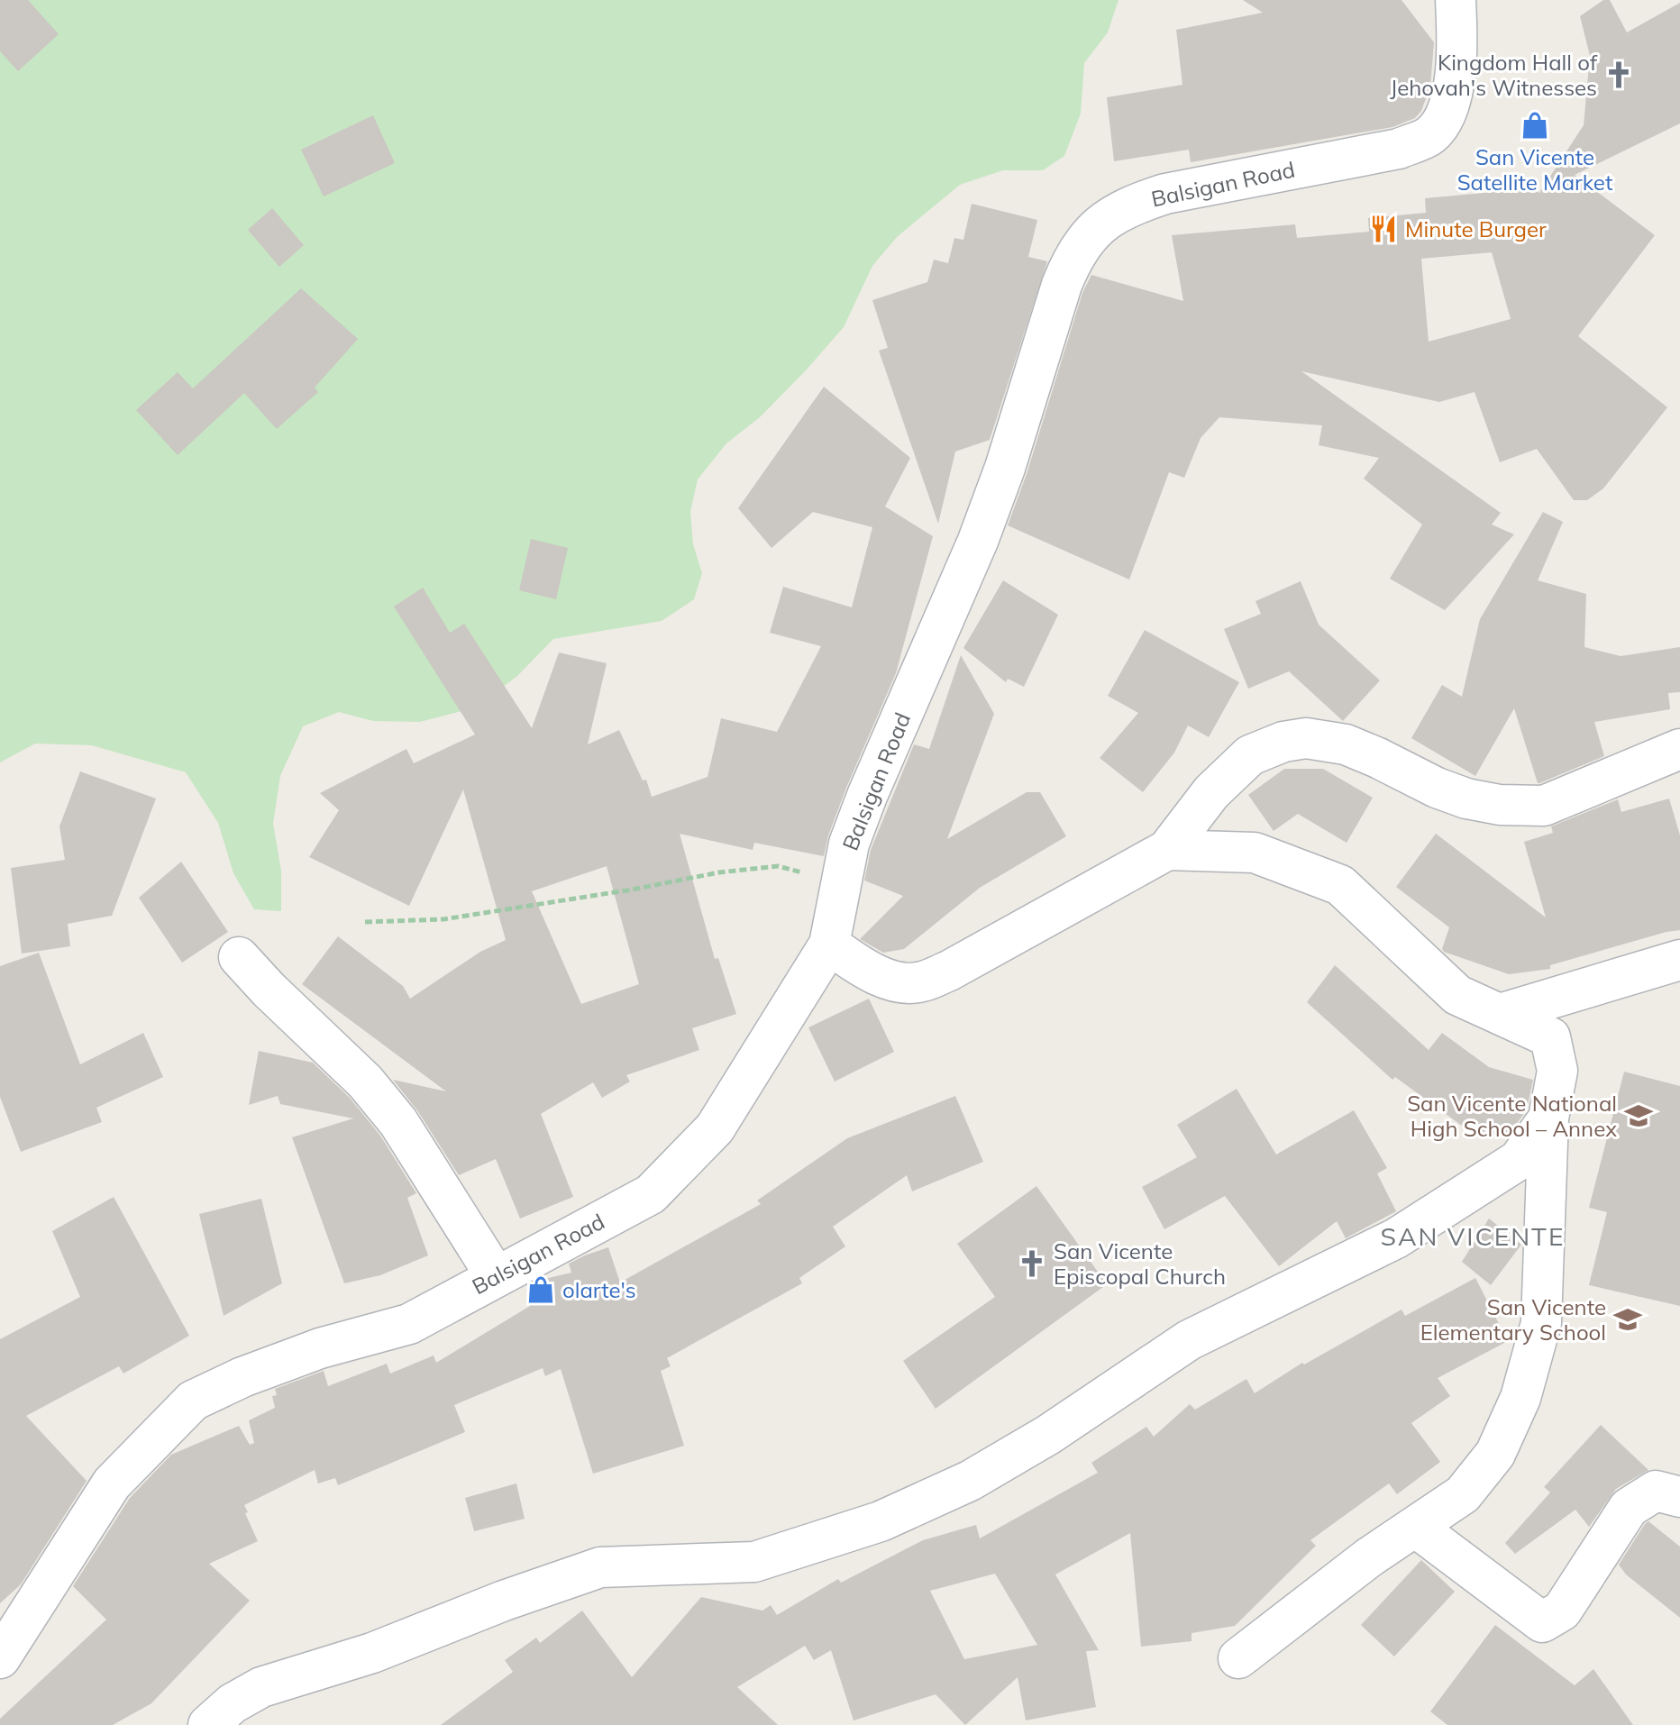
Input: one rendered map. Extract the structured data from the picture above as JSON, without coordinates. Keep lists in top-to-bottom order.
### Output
{
  "streets": {
    "street": ["Balsigan Road"]
  },
  "districts": ["SAN VICENTE"],
  "places": {
    "church": ["Kingdom Hall of Jehovah's Witnesses", "San Vicente Episcopal Church"],
    "shop": ["San Vicente Satellite Market", "olarte's"],
    "restaurant": ["Minute Burger"],
    "school or university": ["San Vicente National High School – Annex", "San Vicente Elementary School"]
  }
}
